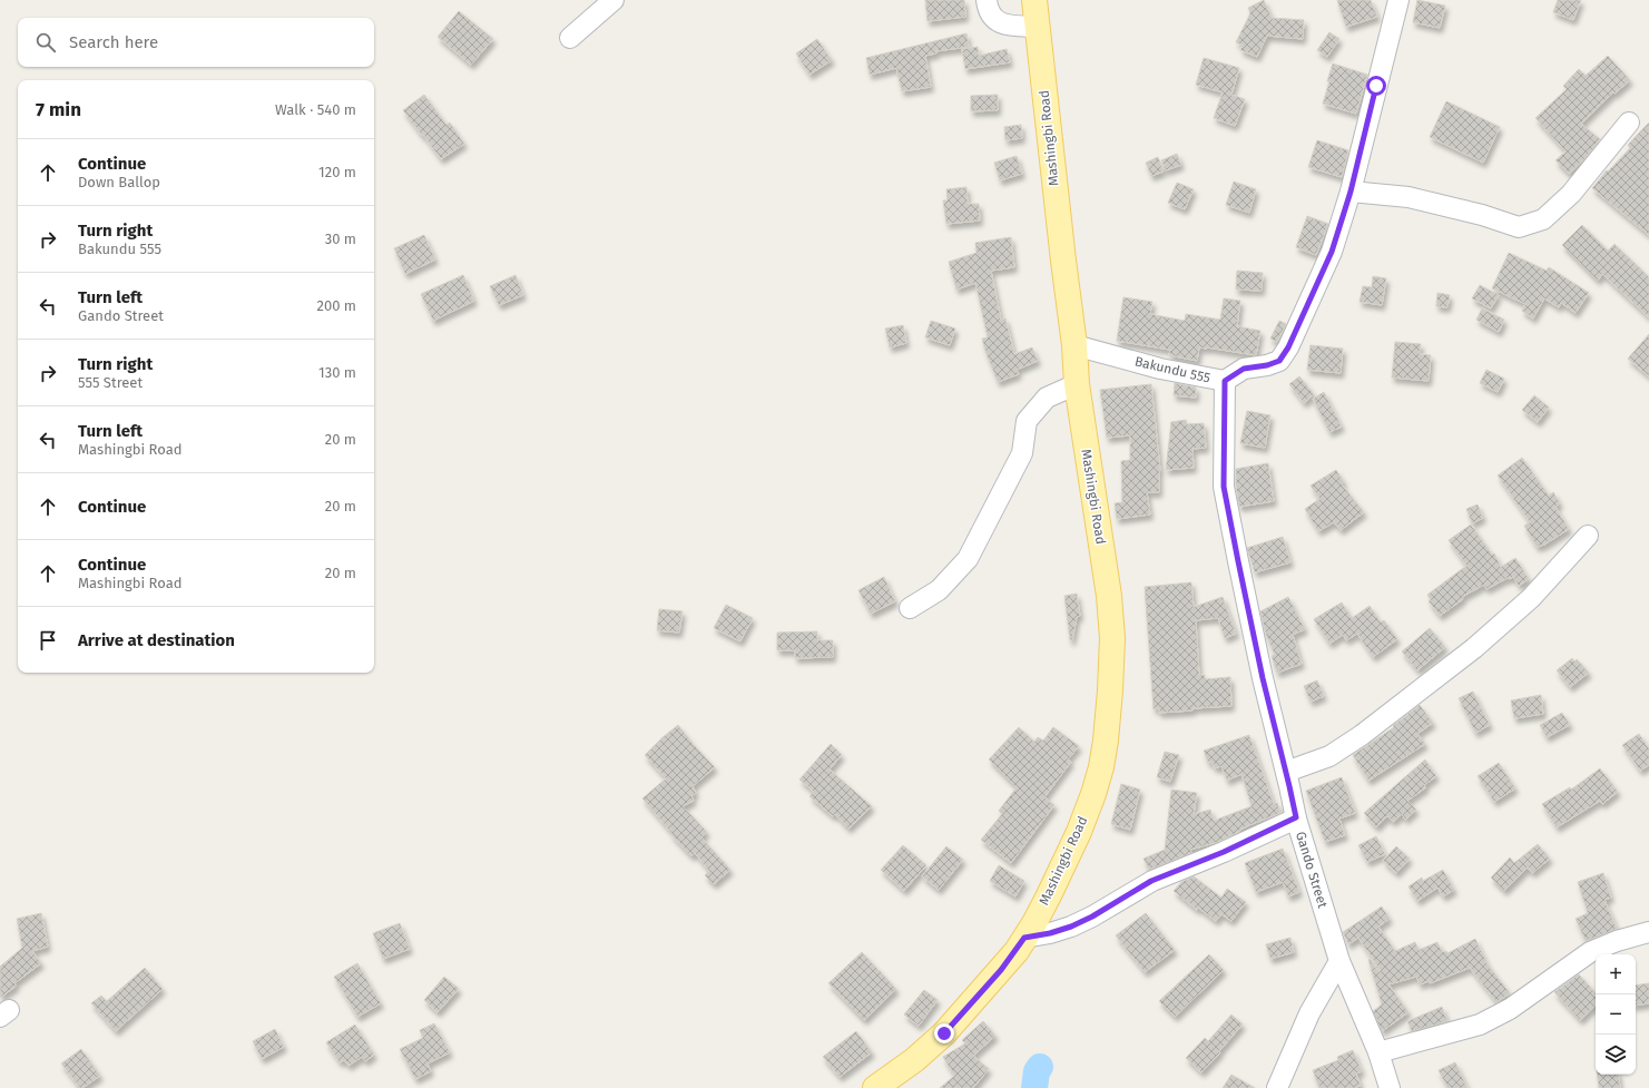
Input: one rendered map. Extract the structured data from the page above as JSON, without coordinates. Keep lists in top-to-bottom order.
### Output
{
  "streets": {
    "main road": ["Mashingbi Road"],
    "street": ["Bakundu 555", "Gando Street"]
  },
  "crossings": [
    ["Mashingbi Road", "Bakundu 555"],
    ["Bakundu 555", "Gando Street"]
  ],
  "page": {
    "search": "Search here",
    "heading": ["7 min", "Walk · 540 m"],
    "list": [
      ["Continue", "Down Ballop", "120 m"],
      ["Turn right", "Bakundu 555", "30 m"],
      ["Turn left", "Gando Street", "200 m"],
      ["Turn right", "555 Street", "130 m"],
      ["Turn left", "Mashingbi Road", "20 m"],
      ["Continue", "20 m"],
      ["Continue", "Mashingbi Road", "20 m"],
      "Arrive at destination"
    ],
    "map_buttons": ["+", "−"]
  }
}
